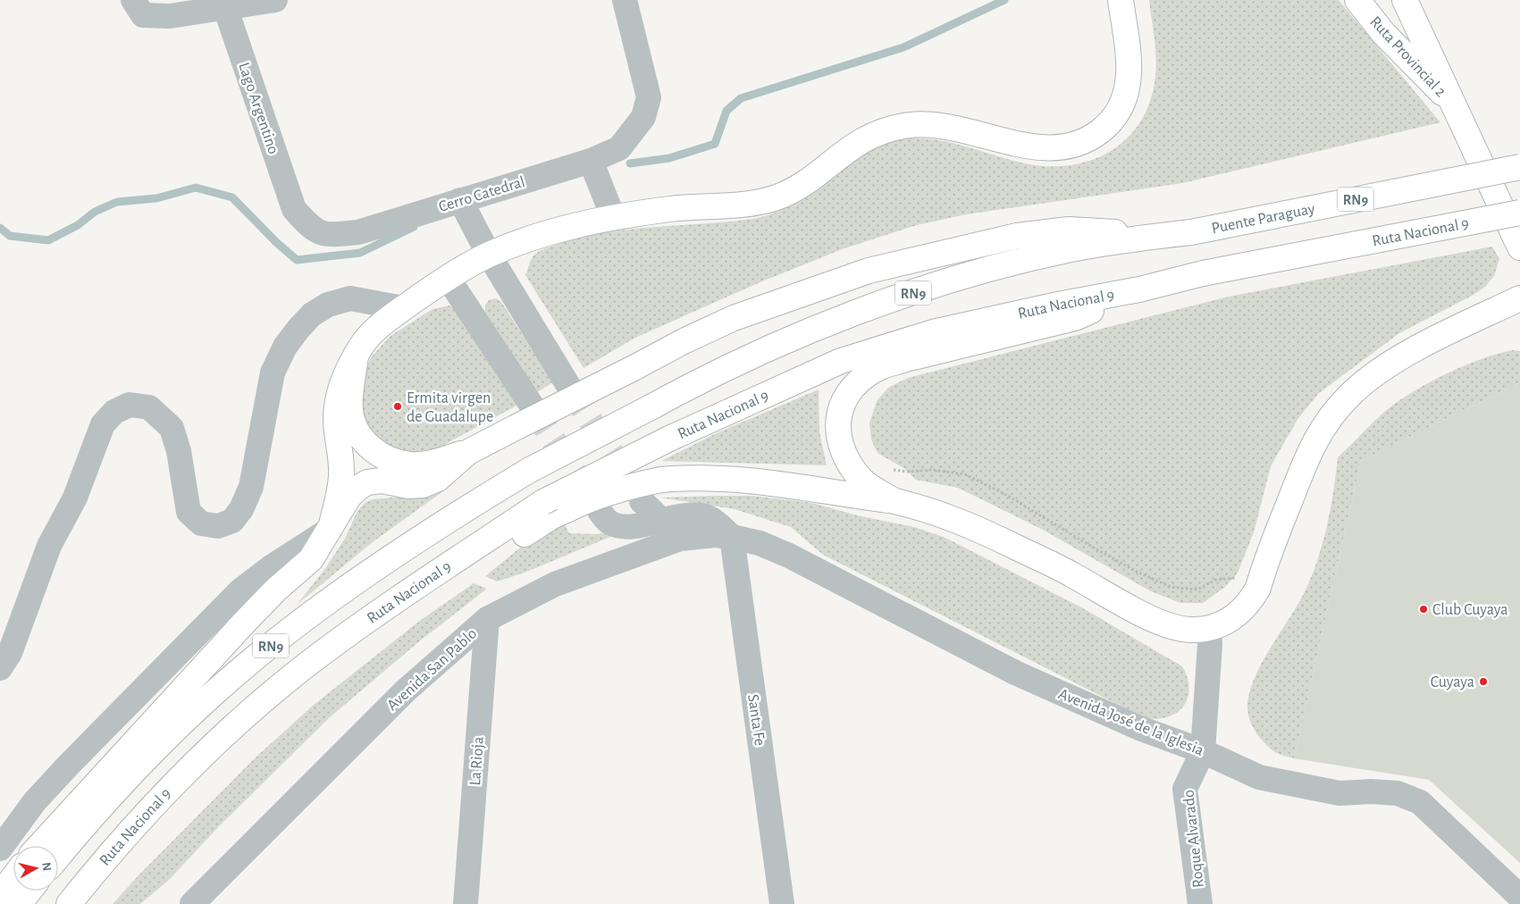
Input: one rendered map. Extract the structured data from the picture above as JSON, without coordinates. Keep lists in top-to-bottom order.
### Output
{
  "streets": {
    "main road": [
      "Ruta Provincial 2",
      "RN9",
      "Puente Paraguay",
      "Ruta Nacional 9"
    ],
    "street": [
      "Lago Argentino",
      "Cerro Catedral",
      "Avenida San Pablo",
      "Santa Fe",
      "Avenida José de la Iglesia",
      "La Rioja",
      "Roque Alvarado"
    ]
  },
  "crossings": [
    ["Lago Argentino", "Cerro Catedral"],
    ["RN9", "Puente Paraguay"],
    ["Avenida San Pablo", "Santa Fe"],
    ["Avenida San Pablo", "Avenida José de la Iglesia"],
    ["Avenida San Pablo", "La Rioja"],
    ["Santa Fe", "Avenida José de la Iglesia"],
    ["Avenida José de la Iglesia", "Roque Alvarado"]
  ],
  "places": ["Ermita virgen de Guadalupe", "Club Cuyaya", "Cuyaya"],
  "north": "right"
}
